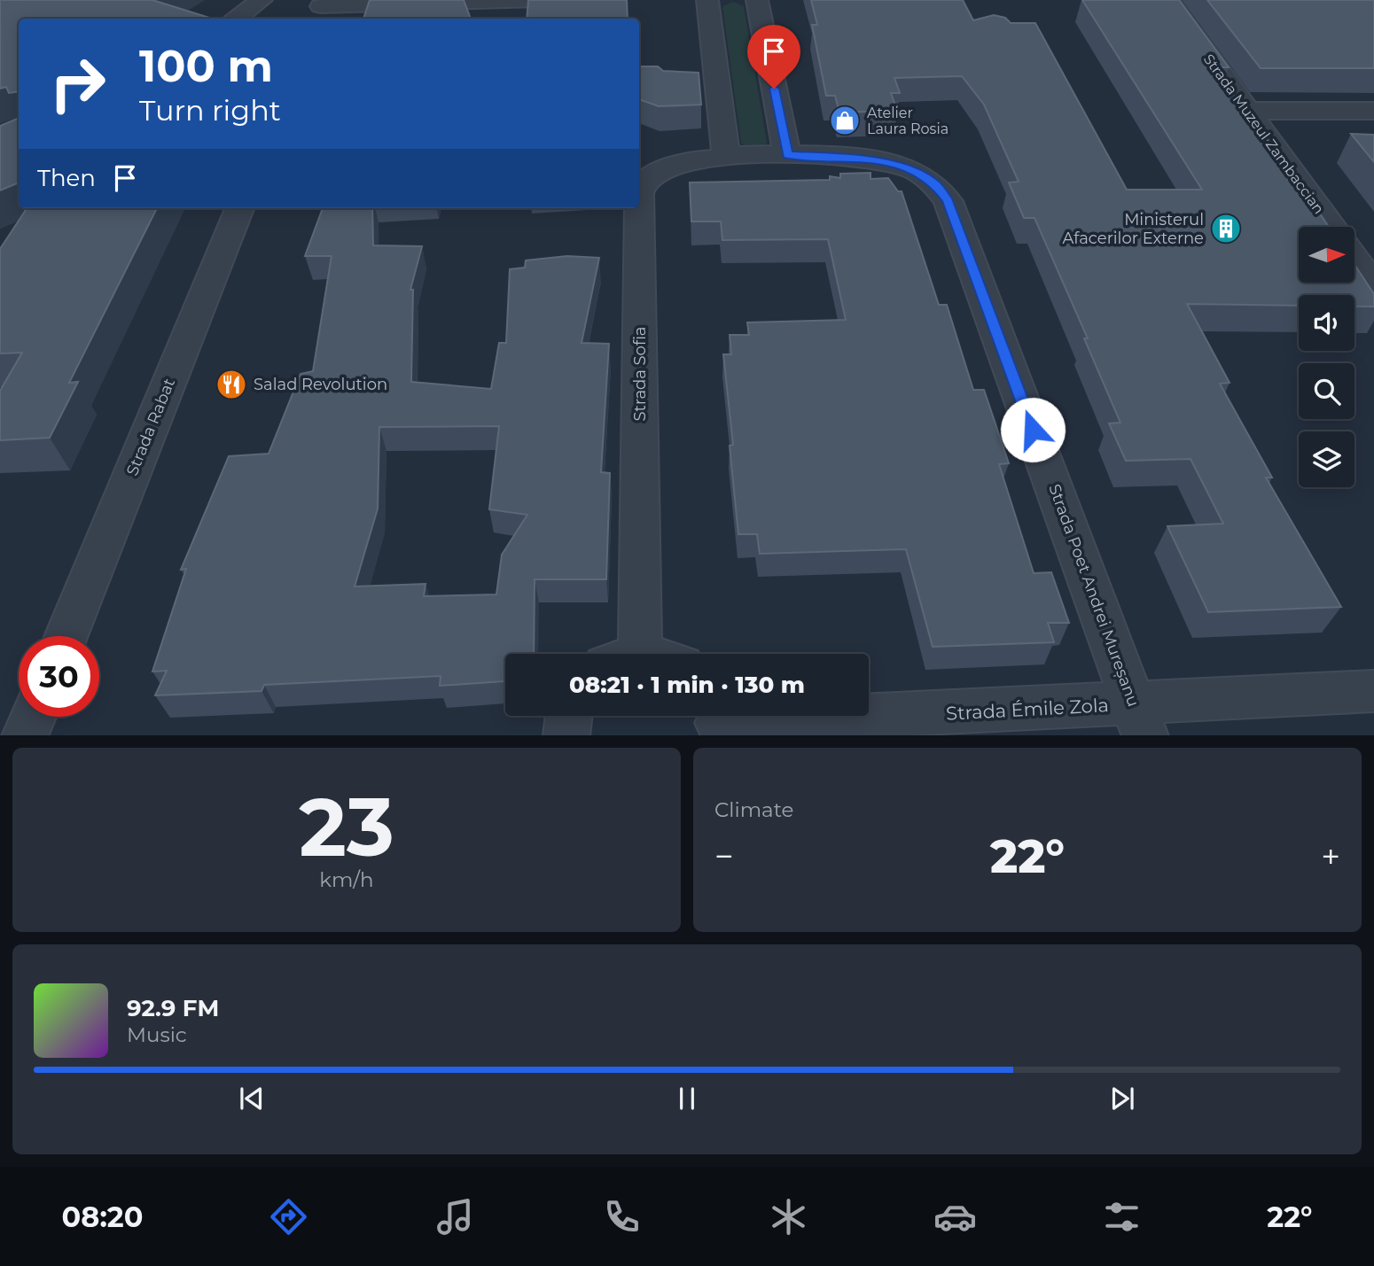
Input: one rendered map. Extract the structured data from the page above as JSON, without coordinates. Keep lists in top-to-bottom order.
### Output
{
  "streets": {
    "street": [
      "Strada Muzeul Zambaccian",
      "Strada Sofia",
      "Strada Rabat",
      "Strada Poet Andrei Mureșanu",
      "Strada Émile Zola"
    ]
  },
  "crossings": [
    ["Strada Sofia", "Strada Poet Andrei Mureșanu"],
    ["Strada Poet Andrei Mureșanu", "Strada Émile Zola"]
  ],
  "places": {
    "shop": ["Atelier Laura Rosia"],
    "building": ["Ministerul Afacerilor Externe"],
    "restaurant": ["Salad Revolution"]
  },
  "north": "right",
  "page": {
    "turn": ["100 m", "Turn right"],
    "then": "Then",
    "limit": "30",
    "trip": "08:21 · 1 min · 130 m",
    "tile": [
      ["23", "km/h"],
      "Climate"
    ],
    "heat": ["−", "22°", "+"],
    "song": ["92.9 FM", "Music"],
    "tabs": ["08:20", "22°"]
  }
}
